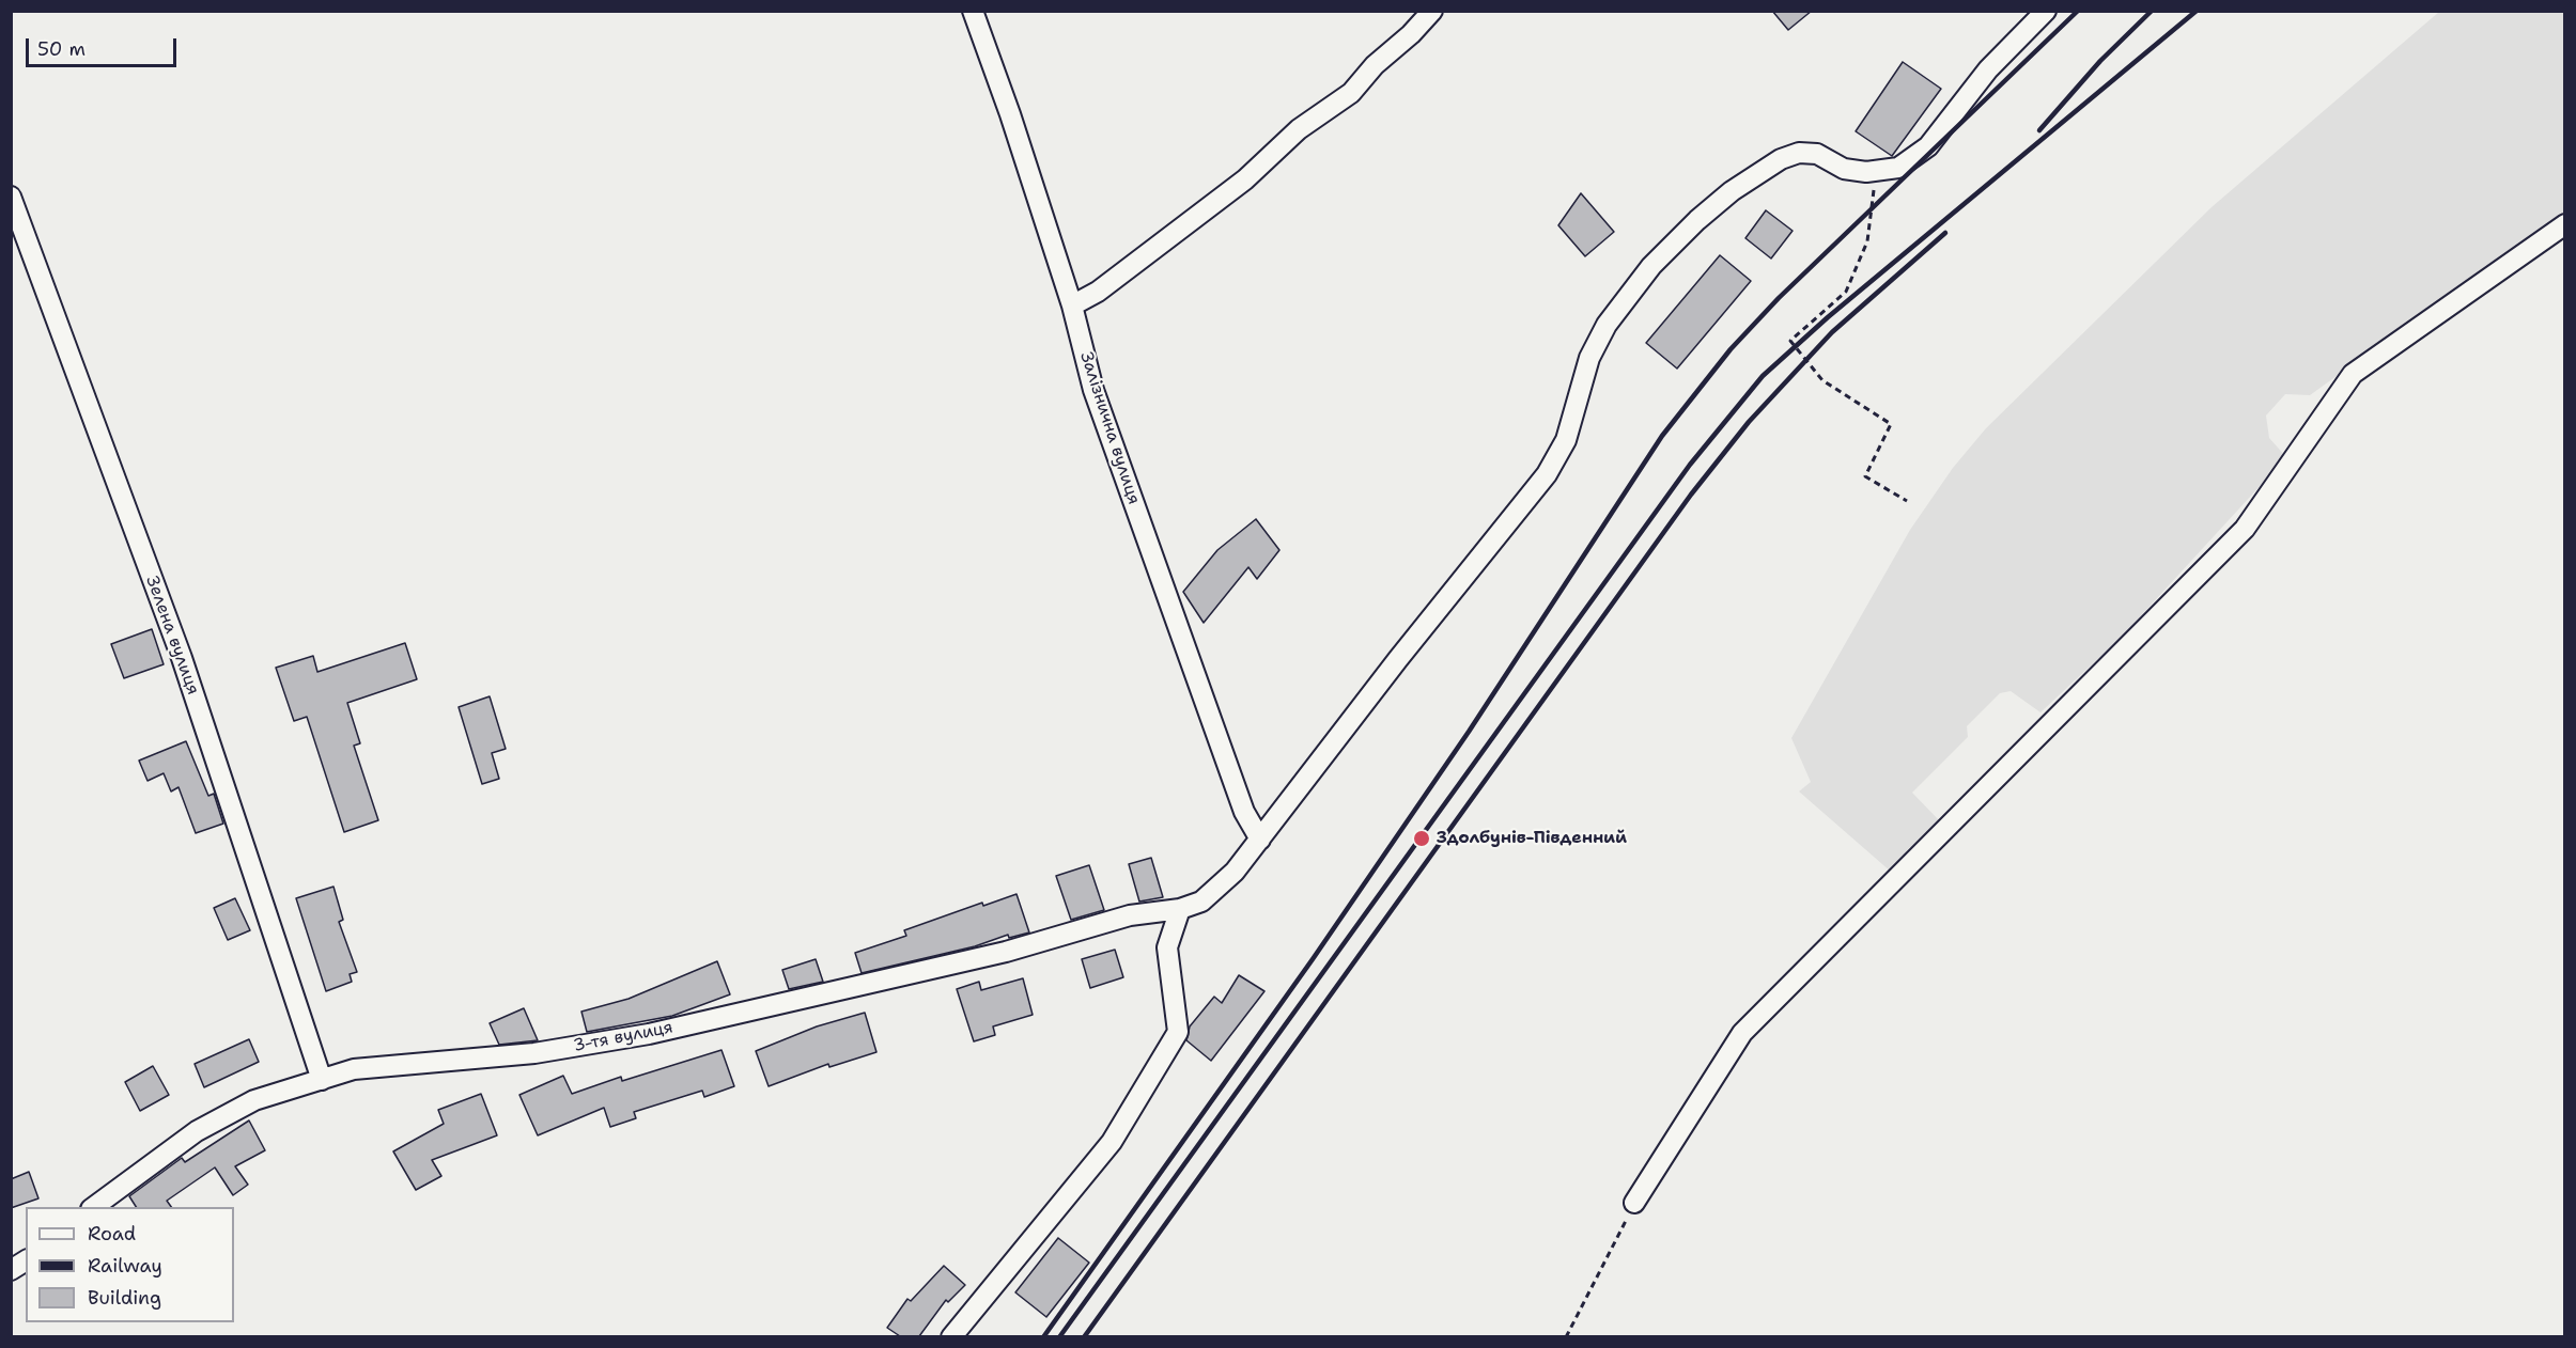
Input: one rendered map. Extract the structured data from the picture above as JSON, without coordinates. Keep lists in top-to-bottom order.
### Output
{
  "streets": {
    "street": ["Залізнична вулиця", "Зелена вулиця", "3-тя вулиця"]
  },
  "crossings": [
    ["Залізнична вулиця", "3-тя вулиця"],
    ["Зелена вулиця", "3-тя вулиця"]
  ],
  "places": ["Здолбунів-Південний"],
  "legend": ["Road", "Railway", "Building"],
  "scale_bar": "50 m"
}
